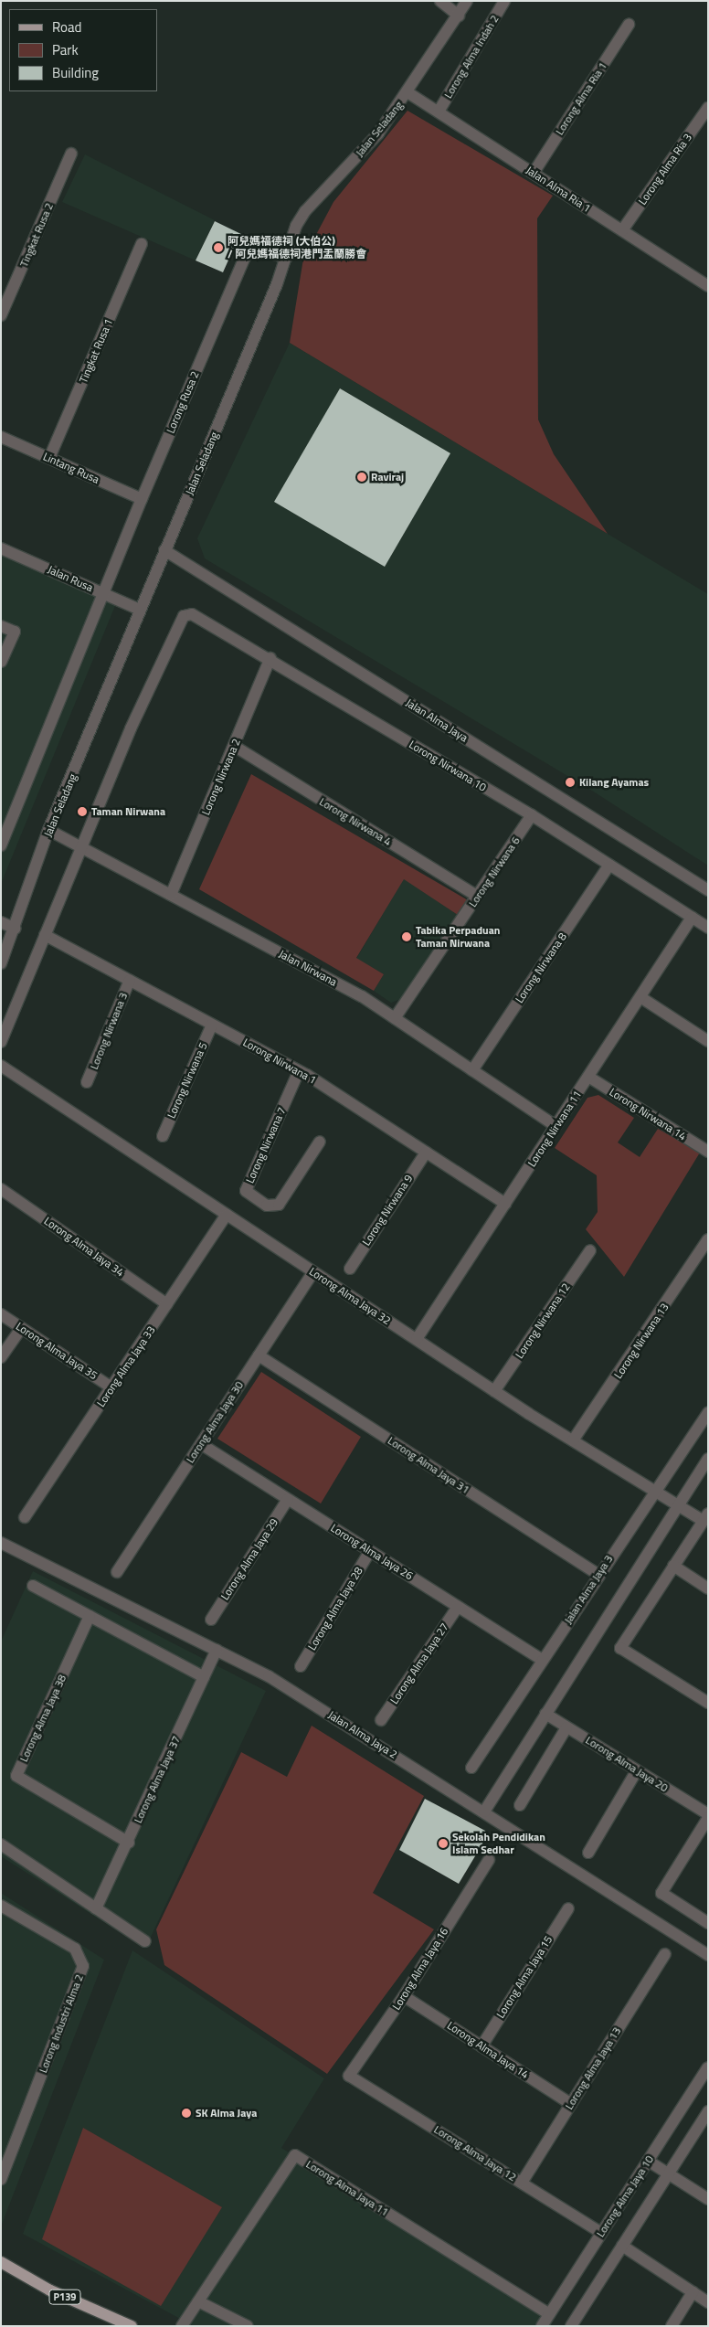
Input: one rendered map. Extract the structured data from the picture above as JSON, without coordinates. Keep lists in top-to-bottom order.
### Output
{
  "streets": {
    "main road": ["P139"],
    "street": [
      "Lorong Alma Indah 2",
      "Lorong Alma Ria 1",
      "Jalan Seladang",
      "Lorong Alma Ria 3",
      "Jalan Alma Ria 1",
      "Tingkat Rusa 2",
      "Tingkat Rusa 1",
      "Lorong Rusa 2",
      "Lintang Rusa",
      "Jalan Rusa",
      "Jalan Alma Jaya",
      "Lorong Nirwana 10",
      "Lorong Nirwana 2",
      "Lorong Nirwana 4",
      "Lorong Nirwana 6",
      "Jalan Nirwana",
      "Lorong Nirwana 8",
      "Lorong Nirwana 3",
      "Lorong Nirwana 1",
      "Lorong Nirwana 5",
      "Lorong Nirwana 14",
      "Lorong Nirwana 11",
      "Lorong Nirwana 7",
      "Lorong Nirwana 9",
      "Lorong Alma Jaya 34",
      "Lorong Alma Jaya 32",
      "Lorong Nirwana 12",
      "Lorong Nirwana 13",
      "Lorong Alma Jaya 35",
      "Lorong Alma Jaya 33",
      "Lorong Alma Jaya 30",
      "Lorong Alma Jaya 31",
      "Lorong Alma Jaya 26",
      "Lorong Alma Jaya 29",
      "Jalan Alma Jaya 3",
      "Lorong Alma Jaya 28",
      "Lorong Alma Jaya 27",
      "Lorong Alma Jaya 38",
      "Jalan Alma Jaya 2",
      "Lorong Alma Jaya 20",
      "Lorong Alma Jaya 37",
      "Lorong Alma Jaya 16",
      "Lorong Alma Jaya 15",
      "Lorong Industri Alma 2",
      "Lorong Alma Jaya 14",
      "Lorong Alma Jaya 13",
      "Lorong Alma Jaya 12",
      "Lorong Alma Jaya 11",
      "Lorong Alma Jaya 10"
    ]
  },
  "crossings": [
    ["Lorong Alma Indah 2", "Jalan Alma Ria 1"],
    ["Lorong Alma Ria 1", "Jalan Alma Ria 1"],
    ["Jalan Seladang", "Jalan Alma Ria 1"],
    ["Jalan Seladang", "Lorong Rusa 2"],
    ["Jalan Seladang", "Jalan Rusa"],
    ["Jalan Seladang", "Jalan Alma Jaya"],
    ["Jalan Seladang", "Jalan Nirwana"],
    ["Lorong Alma Ria 3", "Jalan Alma Ria 1"],
    ["Tingkat Rusa 1", "Lintang Rusa"],
    ["Lorong Rusa 2", "Lintang Rusa"],
    ["Lorong Rusa 2", "Jalan Rusa"],
    ["Lorong Nirwana 10", "Lorong Nirwana 2"],
    ["Lorong Nirwana 10", "Lorong Nirwana 6"],
    ["Lorong Nirwana 10", "Jalan Nirwana"],
    ["Lorong Nirwana 10", "Lorong Nirwana 8"],
    ["Lorong Nirwana 10", "Lorong Nirwana 11"],
    ["Lorong Nirwana 2", "Lorong Nirwana 4"],
    ["Lorong Nirwana 2", "Jalan Nirwana"],
    ["Lorong Nirwana 4", "Lorong Nirwana 6"],
    ["Lorong Nirwana 6", "Jalan Nirwana"],
    ["Jalan Nirwana", "Lorong Nirwana 8"],
    ["Jalan Nirwana", "Lorong Nirwana 11"],
    ["Lorong Nirwana 3", "Lorong Nirwana 1"],
    ["Lorong Nirwana 1", "Lorong Nirwana 5"],
    ["Lorong Nirwana 1", "Lorong Nirwana 11"],
    ["Lorong Nirwana 1", "Lorong Nirwana 7"],
    ["Lorong Nirwana 1", "Lorong Nirwana 9"],
    ["Lorong Nirwana 14", "Lorong Nirwana 11"],
    ["Lorong Nirwana 11", "Lorong Alma Jaya 32"],
    ["Lorong Alma Jaya 34", "Lorong Alma Jaya 33"],
    ["Lorong Alma Jaya 32", "Lorong Nirwana 12"],
    ["Lorong Alma Jaya 32", "Lorong Nirwana 13"],
    ["Lorong Alma Jaya 32", "Lorong Alma Jaya 33"],
    ["Lorong Alma Jaya 32", "Lorong Alma Jaya 30"],
    ["Lorong Alma Jaya 32", "Jalan Alma Jaya 3"],
    ["Lorong Alma Jaya 35", "Lorong Alma Jaya 33"],
    ["Lorong Alma Jaya 30", "Lorong Alma Jaya 31"],
    ["Lorong Alma Jaya 30", "Lorong Alma Jaya 26"],
    ["Lorong Alma Jaya 31", "Jalan Alma Jaya 3"],
    ["Lorong Alma Jaya 26", "Lorong Alma Jaya 29"],
    ["Lorong Alma Jaya 26", "Jalan Alma Jaya 3"],
    ["Lorong Alma Jaya 26", "Lorong Alma Jaya 28"],
    ["Lorong Alma Jaya 26", "Lorong Alma Jaya 27"],
    ["Lorong Alma Jaya 38", "Lorong Alma Jaya 37"],
    ["Jalan Alma Jaya 2", "Lorong Alma Jaya 37"],
    ["Lorong Alma Jaya 16", "Lorong Alma Jaya 14"],
    ["Lorong Alma Jaya 16", "Lorong Alma Jaya 12"],
    ["Lorong Alma Jaya 15", "Lorong Alma Jaya 14"],
    ["Lorong Alma Jaya 14", "Lorong Alma Jaya 13"],
    ["Lorong Alma Jaya 13", "Lorong Alma Jaya 12"],
    ["Lorong Alma Jaya 12", "Lorong Alma Jaya 10"],
    ["Lorong Alma Jaya 11", "Lorong Alma Jaya 10"]
  ],
  "places": [
    "阿兒媽福德祠 (大伯公) / 阿兒媽福德祠港門盂蘭勝會",
    "Raviraj",
    "Kilang Ayamas",
    "Taman Nirwana",
    "Tabika Perpaduan Taman Nirwana",
    "Sekolah Pendidikan Islam Sedhar",
    "SK Alma Jaya"
  ],
  "legend": ["Road", "Park", "Building"]
}
